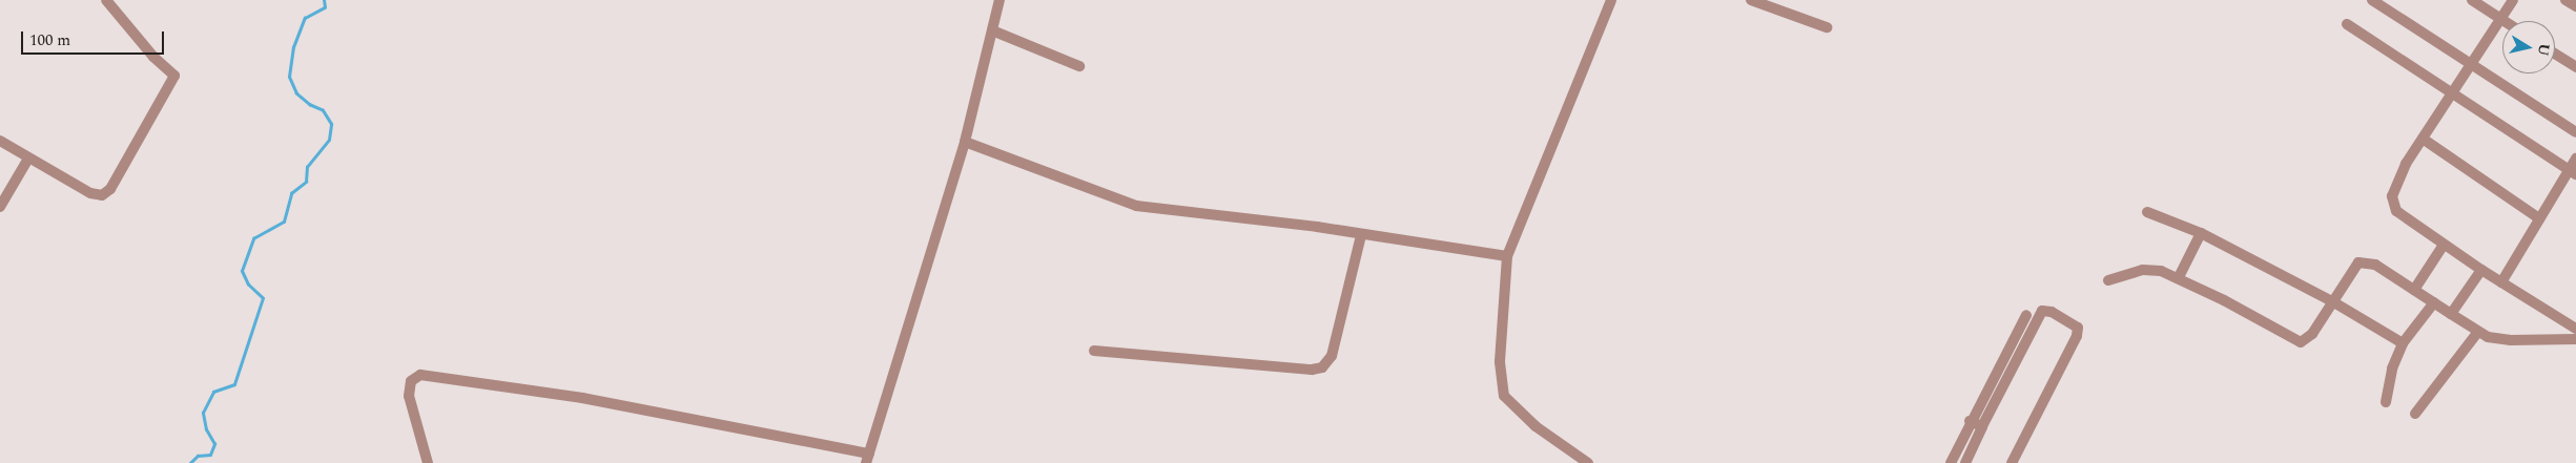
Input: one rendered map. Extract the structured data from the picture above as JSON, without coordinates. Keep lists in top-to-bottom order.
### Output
{
  "scale_bar": "100 m",
  "north": "right"
}
